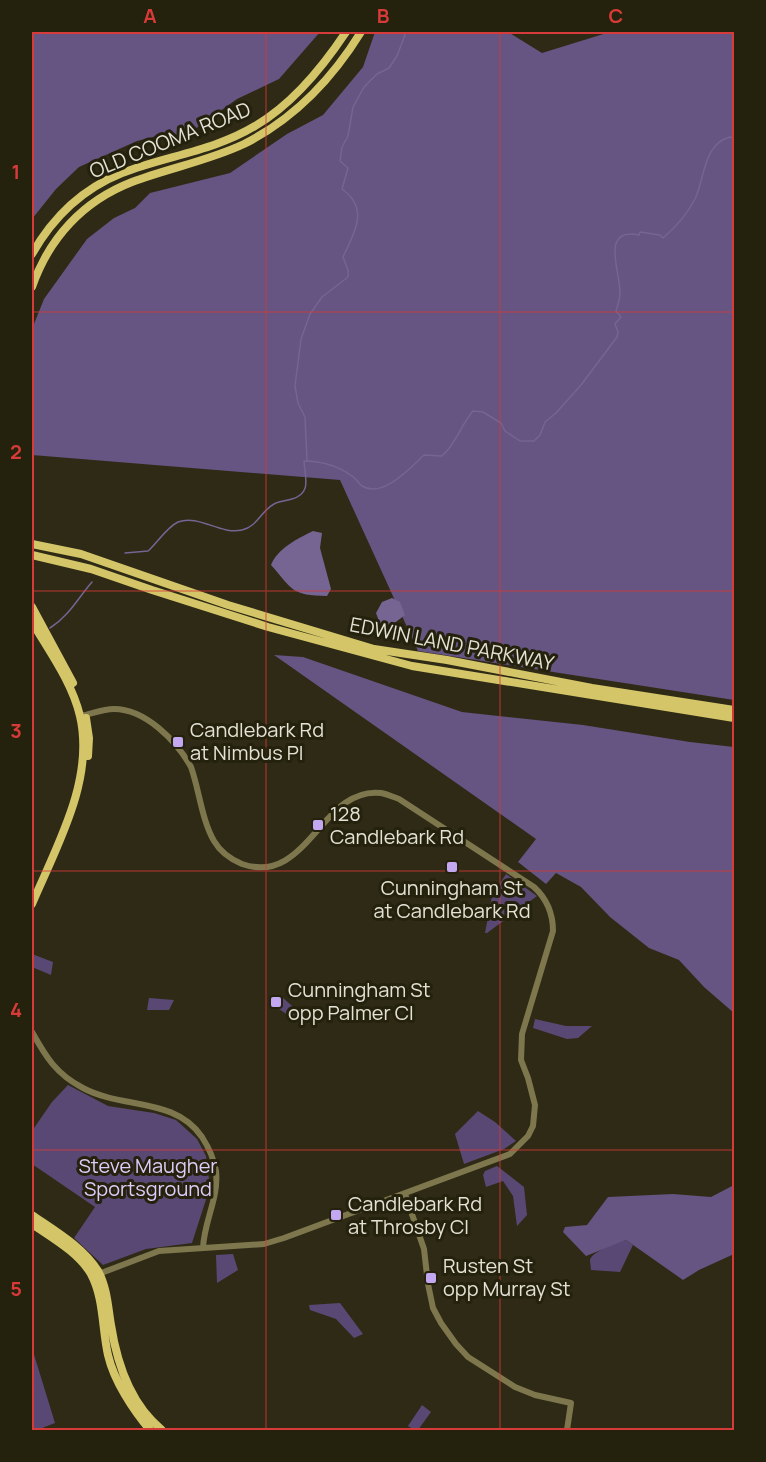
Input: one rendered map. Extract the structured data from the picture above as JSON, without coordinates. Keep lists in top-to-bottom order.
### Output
{
  "streets": {
    "main road": ["OLD COOMA ROAD", "EDWIN LAND PARKWAY"]
  },
  "parks": ["Steve Maugher Sportsground"],
  "places": {
    "transit": [
      "Candlebark Rd at Nimbus Pl",
      "128 Candlebark Rd",
      "Cunningham St at Candlebark Rd",
      "Cunningham St opp Palmer Cl",
      "Candlebark Rd at Throsby Cl",
      "Rusten St opp Murray St"
    ]
  },
  "grid": {
    "columns": ["A", "B", "C"],
    "rows": [
      "1",
      "2",
      "3",
      "4",
      "5"
    ]
  }
}
